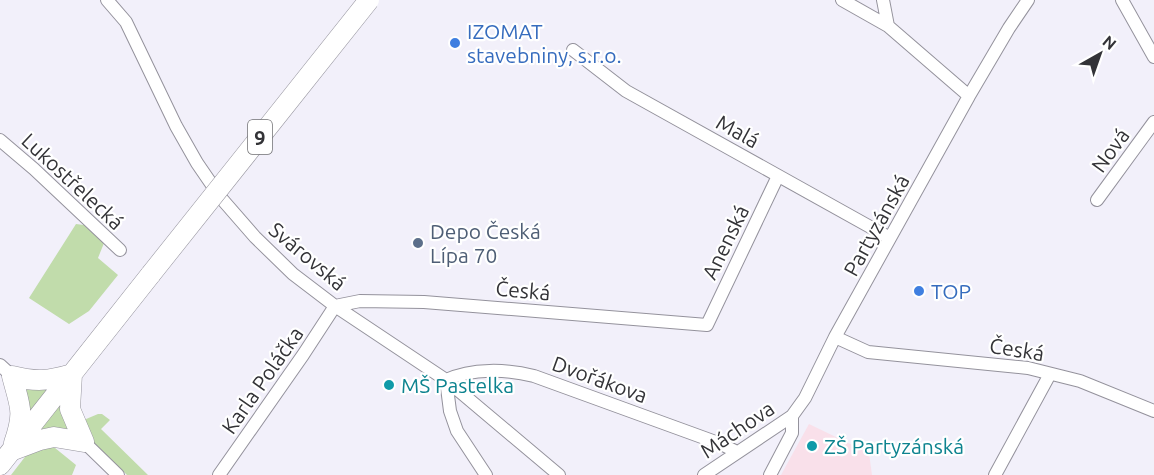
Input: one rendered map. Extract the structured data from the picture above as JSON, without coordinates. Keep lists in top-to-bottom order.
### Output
{
  "streets": {
    "main road": ["9"],
    "street": [
      "Malá",
      "Nová",
      "Lukostřelecká",
      "Partyzánská",
      "Anenská",
      "Svárovská",
      "Česká",
      "Dvořákova",
      "Karla Poláčka",
      "Máchova"
    ]
  },
  "crossings": [
    ["Malá", "Partyzánská"],
    ["Malá", "Anenská"],
    ["Partyzánská", "Česká"],
    ["Partyzánská", "Máchova"],
    ["Anenská", "Česká"],
    ["Svárovská", "Česká"],
    ["Svárovská", "Dvořákova"],
    ["Svárovská", "Karla Poláčka"],
    ["Česká", "Karla Poláčka"],
    ["Dvořákova", "Máchova"]
  ],
  "places": [
    "IZOMAT stavebniny, s.r.o.",
    "Depo Česká Lípa 70",
    "TOP",
    "MŠ Pastelka",
    "ZŠ Partyzánská"
  ],
  "north": "top right"
}
